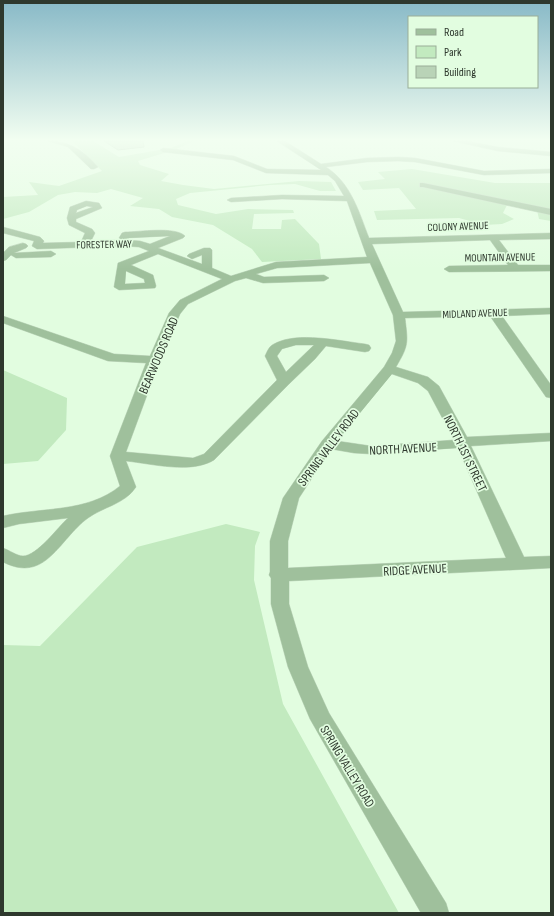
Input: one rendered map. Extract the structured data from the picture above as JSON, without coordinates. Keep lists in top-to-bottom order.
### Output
{
  "streets": {
    "street": [
      "COLONY AVENUE",
      "FORESTER WAY",
      "MOUNTAIN AVENUE",
      "MIDLAND AVENUE",
      "BEARWOODS ROAD",
      "SPRING VALLEY ROAD",
      "NORTH AVENUE",
      "NORTH 1ST STREET",
      "RIDGE AVENUE"
    ]
  },
  "crossings": [
    ["COLONY AVENUE", "SPRING VALLEY ROAD"],
    ["FORESTER WAY", "BEARWOODS ROAD"],
    ["MIDLAND AVENUE", "SPRING VALLEY ROAD"],
    ["BEARWOODS ROAD", "SPRING VALLEY ROAD"],
    ["SPRING VALLEY ROAD", "NORTH AVENUE"],
    ["SPRING VALLEY ROAD", "NORTH 1ST STREET"],
    ["SPRING VALLEY ROAD", "RIDGE AVENUE"],
    ["NORTH AVENUE", "NORTH 1ST STREET"],
    ["NORTH 1ST STREET", "RIDGE AVENUE"]
  ],
  "legend": ["Road", "Park", "Building"]
}
